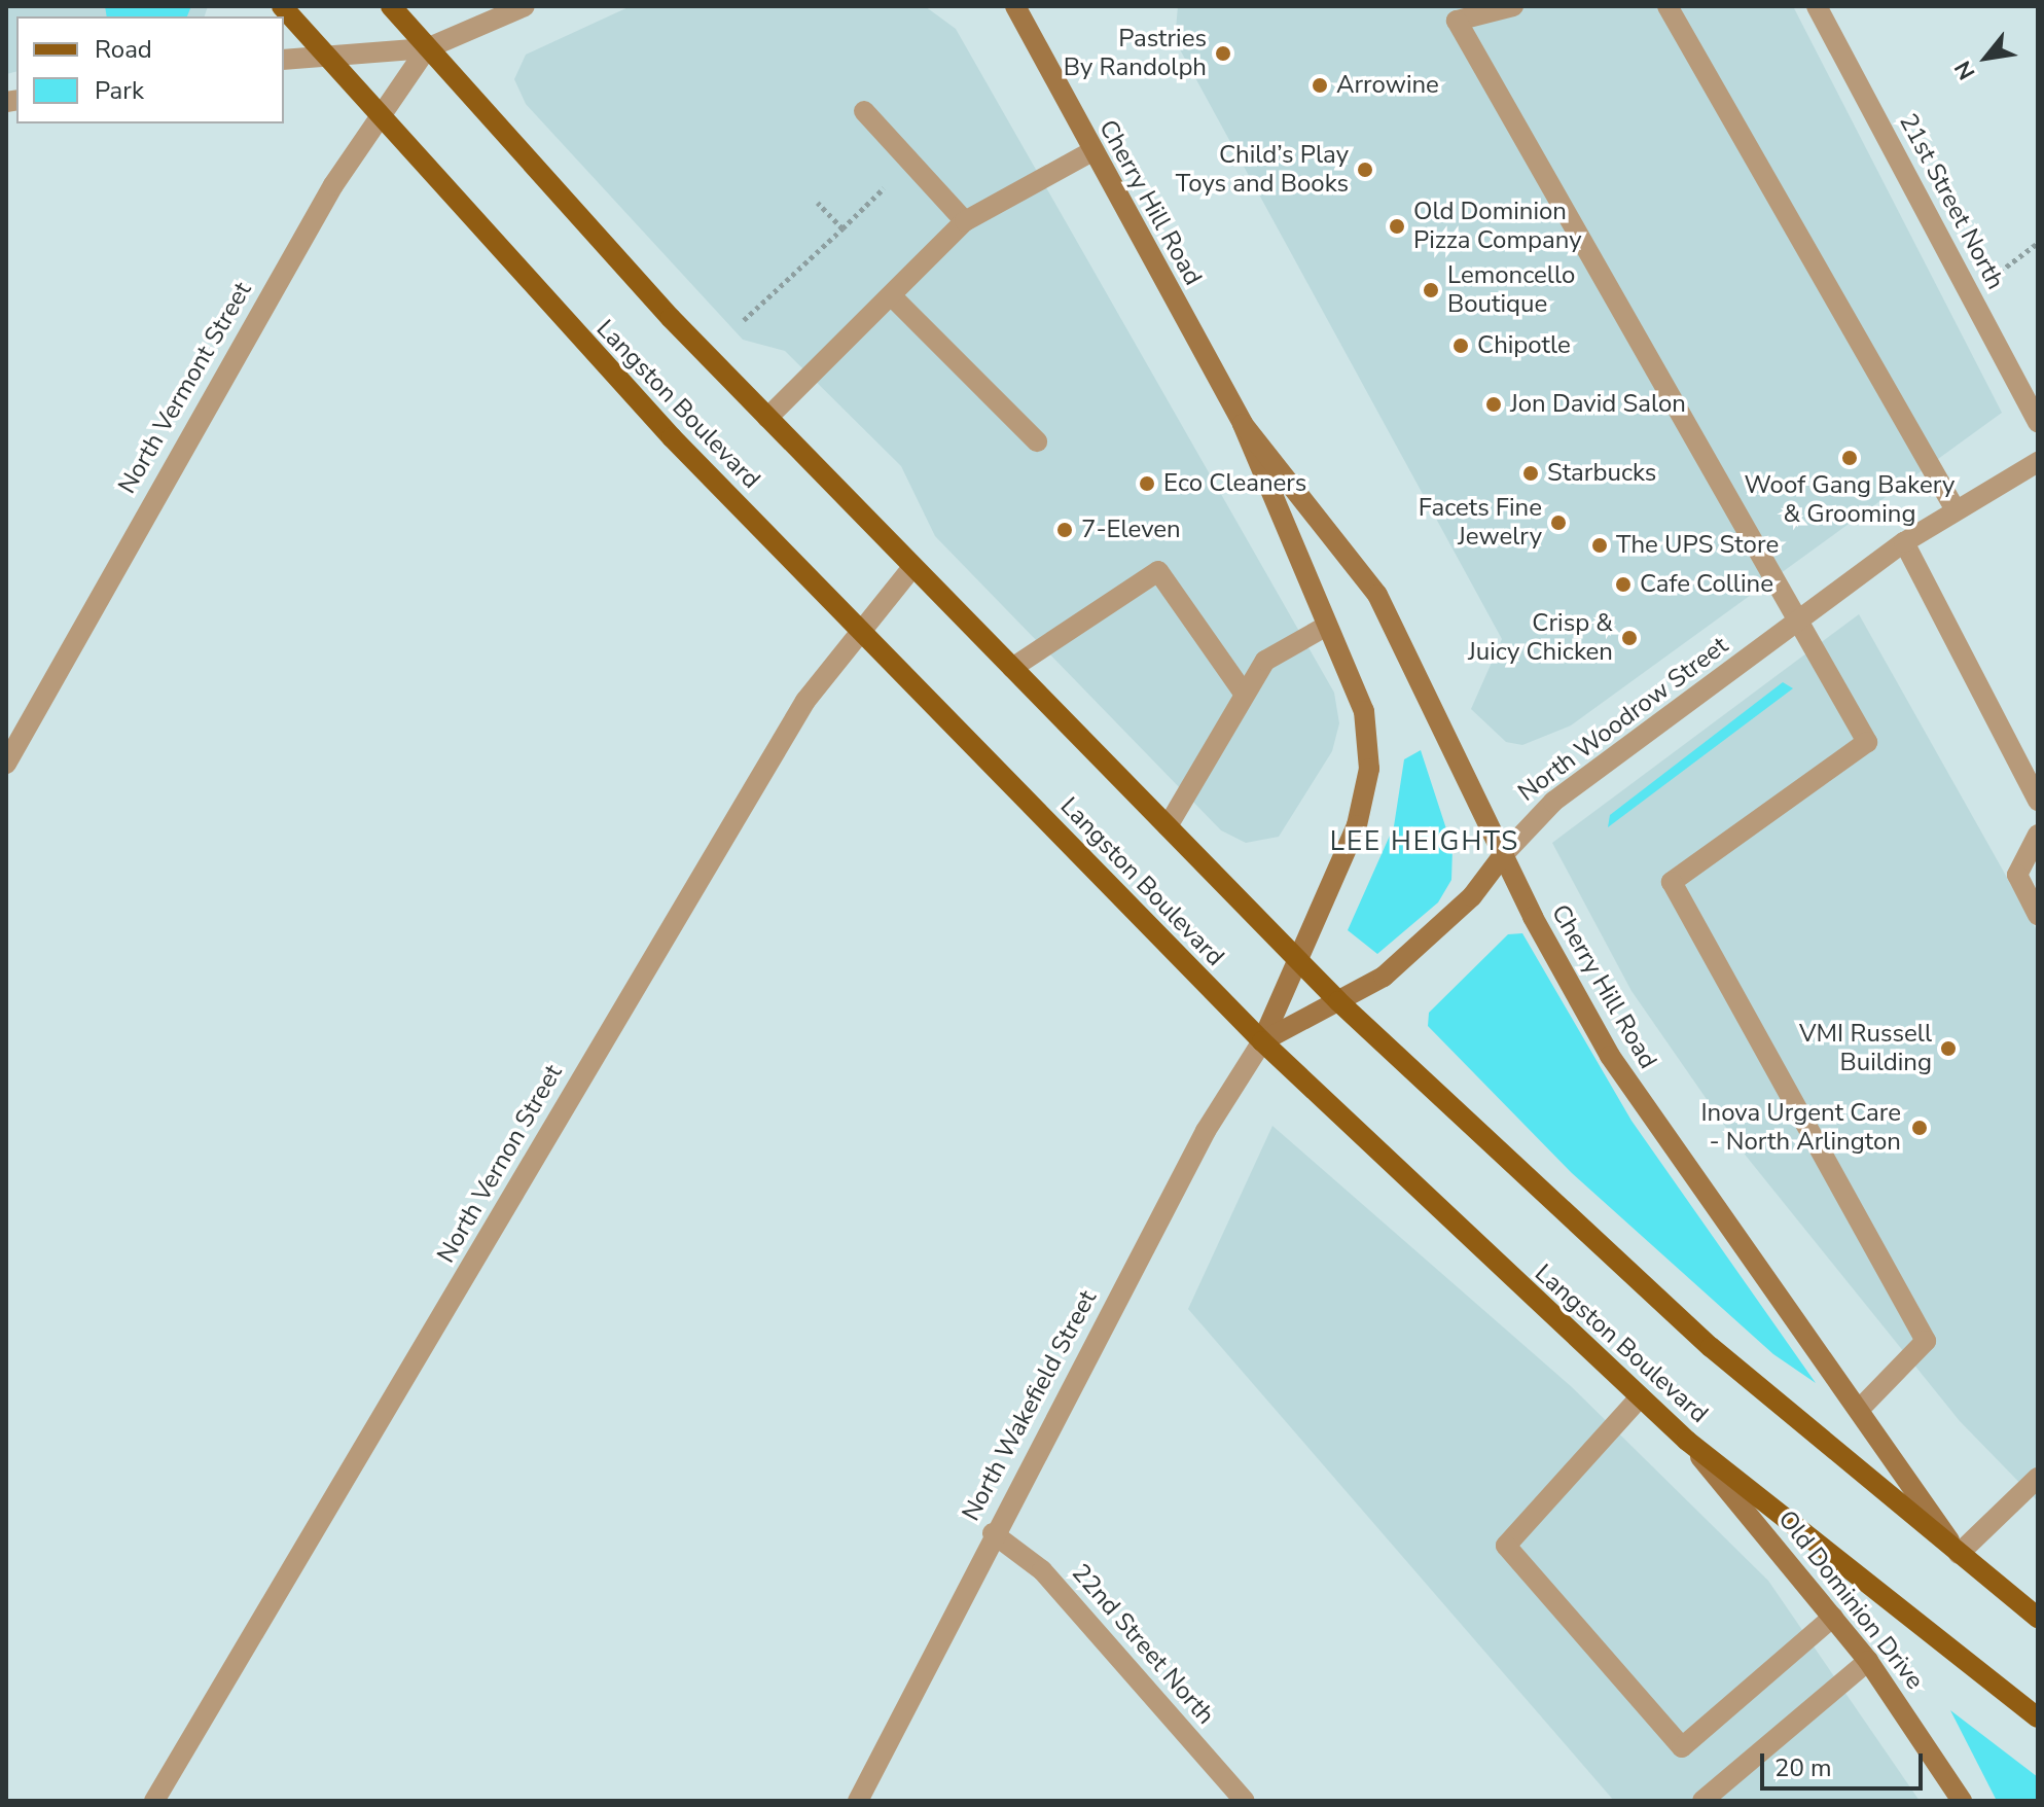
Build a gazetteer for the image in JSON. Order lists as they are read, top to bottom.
{
  "streets": {
    "main road": ["Langston Boulevard"],
    "street": [
      "21st Street North",
      "Cherry Hill Road",
      "North Vermont Street",
      "North Woodrow Street",
      "North Vernon Street",
      "North Wakefield Street",
      "Old Dominion Drive",
      "22nd Street North"
    ]
  },
  "crossings": [
    ["Cherry Hill Road", "Langston Boulevard"],
    ["Cherry Hill Road", "North Woodrow Street"],
    ["Cherry Hill Road", "North Wakefield Street"],
    ["North Vermont Street", "Langston Boulevard"],
    ["Langston Boulevard", "North Woodrow Street"],
    ["Langston Boulevard", "North Vernon Street"],
    ["Langston Boulevard", "North Wakefield Street"],
    ["Langston Boulevard", "Old Dominion Drive"],
    ["North Woodrow Street", "North Wakefield Street"],
    ["North Wakefield Street", "22nd Street North"]
  ],
  "districts": ["LEE HEIGHTS"],
  "places": [
    "Pastries By Randolph",
    "Arrowine",
    "Child’s Play Toys and Books",
    "Old Dominion Pizza Company",
    "Lemoncello Boutique",
    "Chipotle",
    "Jon David Salon",
    "Woof Gang Bakery & Grooming",
    "Starbucks",
    "Eco Cleaners",
    "Facets Fine Jewelry",
    "7-Eleven",
    "The UPS Store",
    "Cafe Colline",
    "Crisp & Juicy Chicken",
    "VMI Russell Building",
    "Inova Urgent Care - North Arlington"
  ],
  "legend": ["Road", "Park"],
  "scale_bar": "20 m",
  "north": "bottom left"
}
